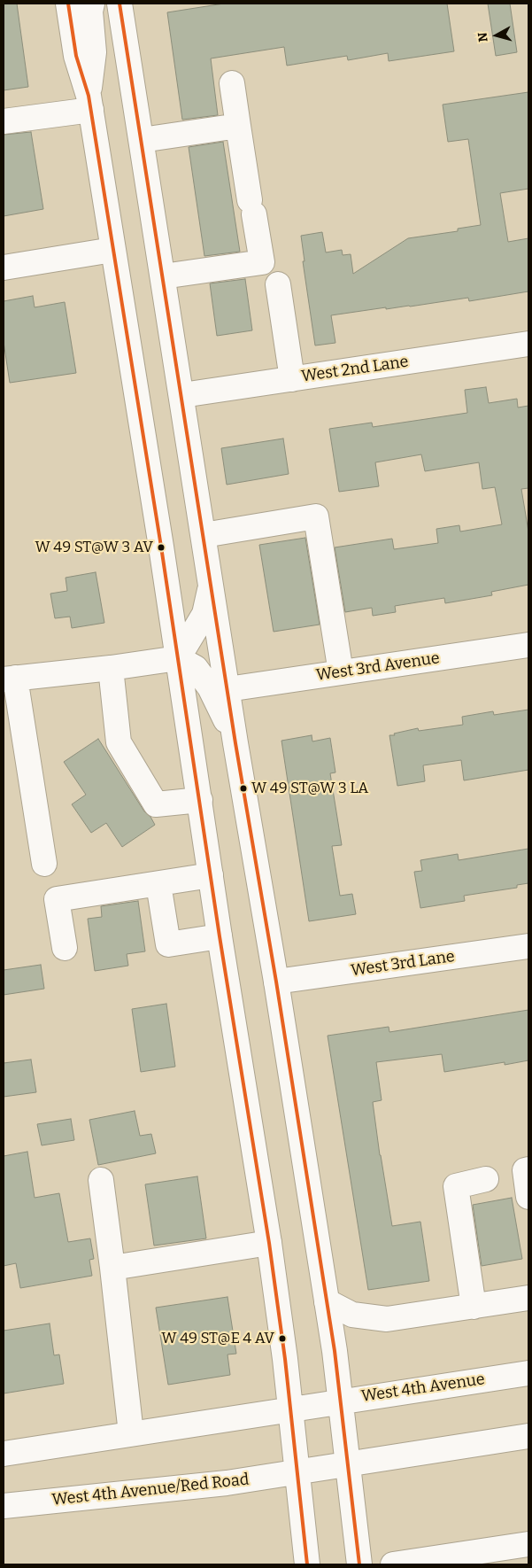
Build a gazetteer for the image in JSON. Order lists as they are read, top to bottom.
{
  "streets": {
    "main road": [
      "West 2nd Lane",
      "West 3rd Avenue",
      "West 3rd Lane",
      "West 4th Avenue",
      "West 4th Avenue/Red Road"
    ]
  },
  "places": ["W 49 ST@W 3 AV", "W 49 ST@W 3 LA", "W 49 ST@E 4 AV"],
  "north": "left"
}
